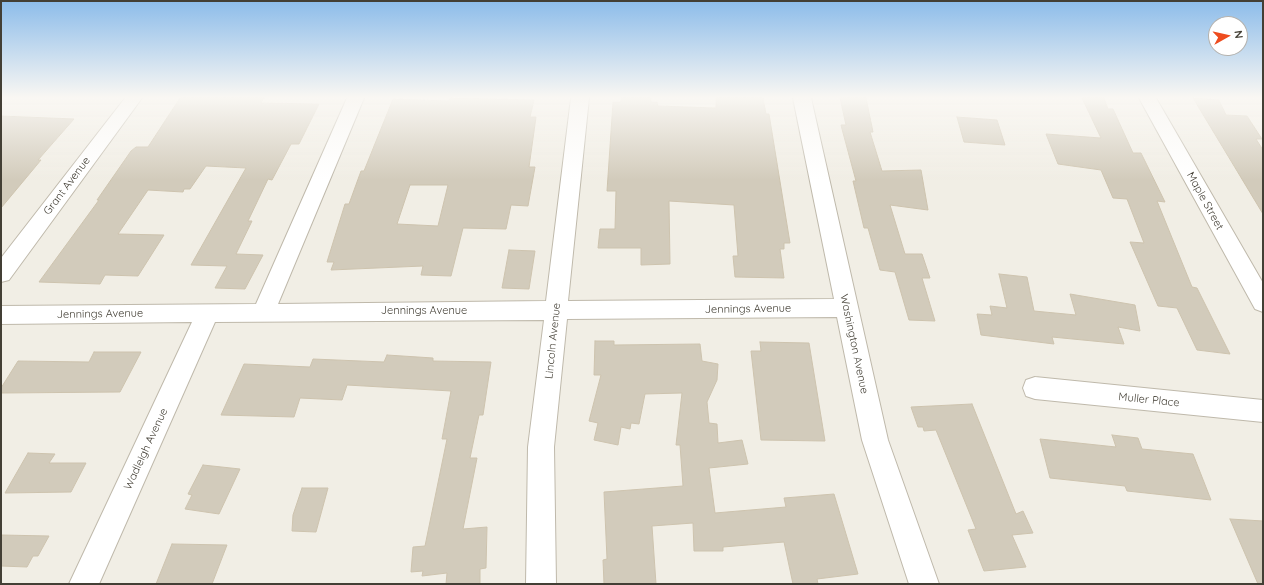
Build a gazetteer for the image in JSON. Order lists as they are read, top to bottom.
{
  "streets": {
    "street": [
      "Grant Avenue",
      "Maple Street",
      "Jennings Avenue",
      "Lincoln Avenue",
      "Washington Avenue",
      "Muller Place",
      "Wadleigh Avenue"
    ]
  },
  "crossings": [
    ["Jennings Avenue", "Lincoln Avenue"],
    ["Jennings Avenue", "Washington Avenue"],
    ["Jennings Avenue", "Wadleigh Avenue"]
  ],
  "north": "right"
}
